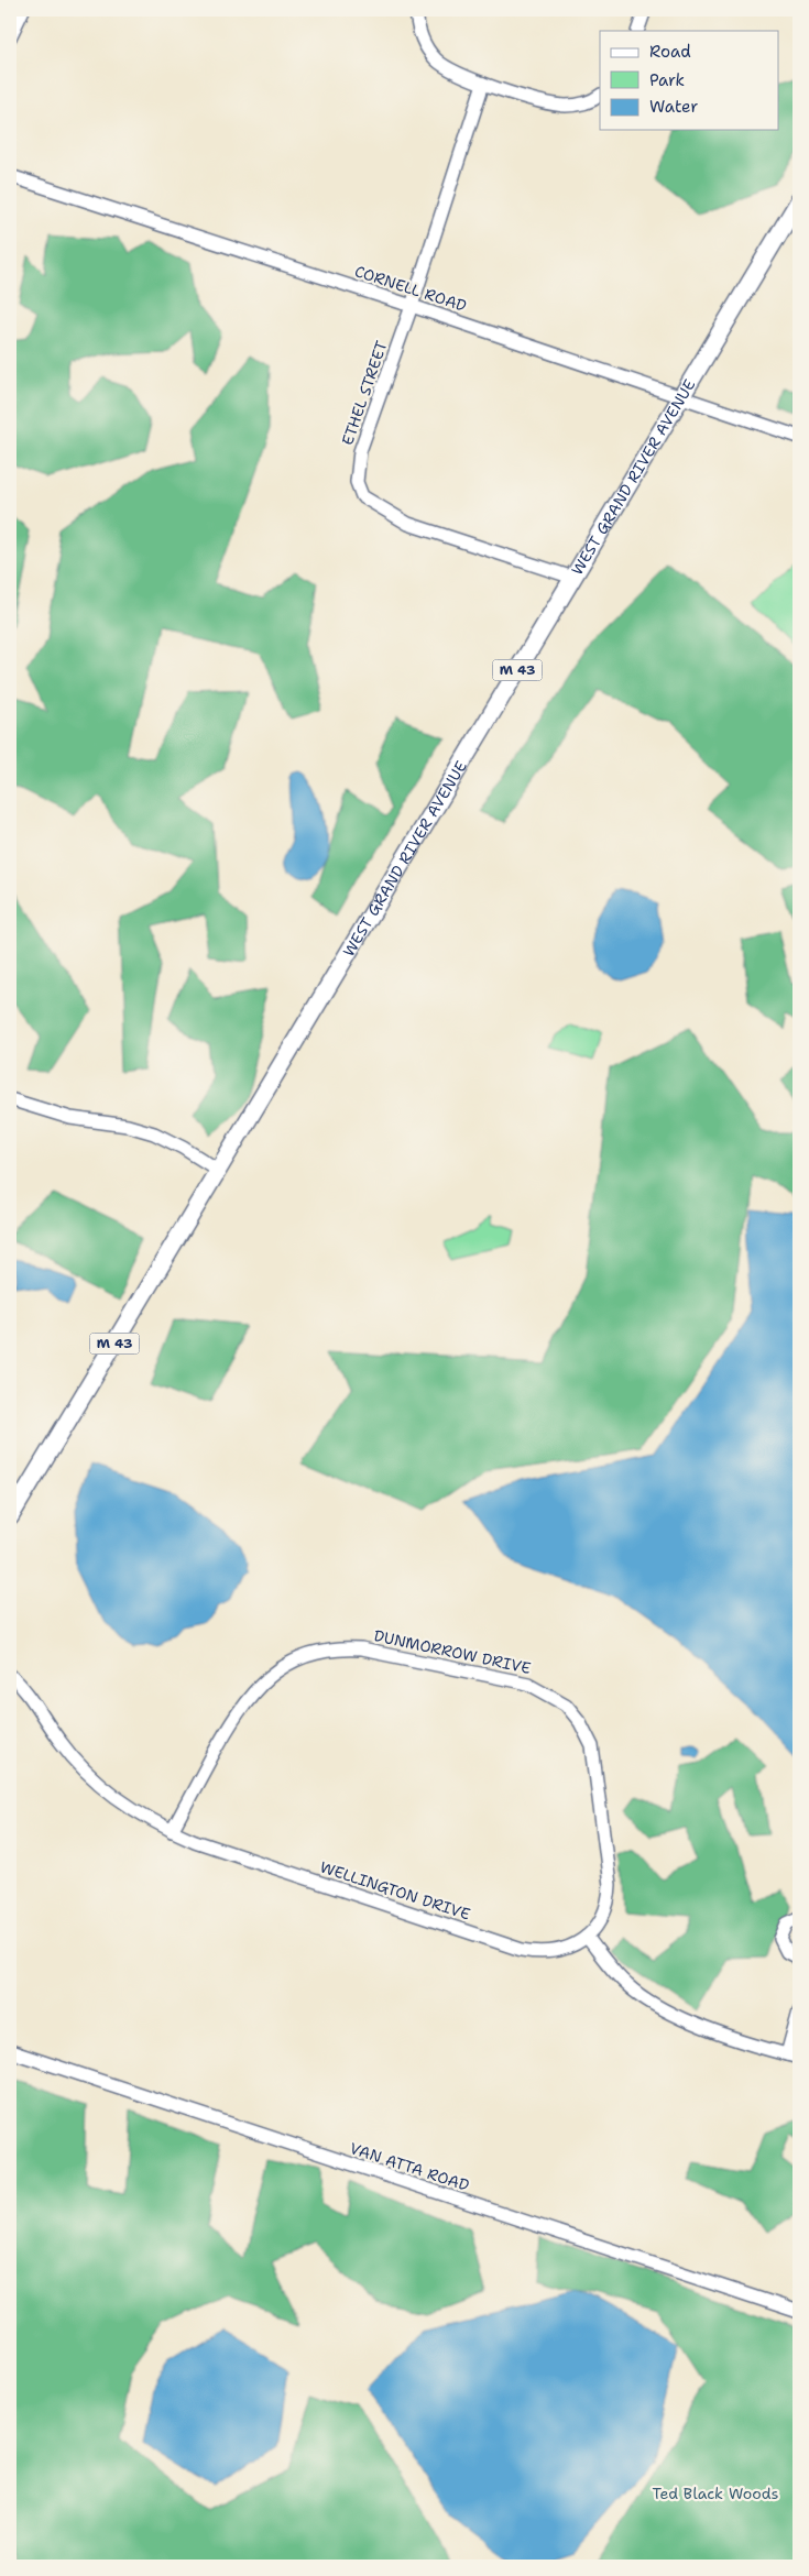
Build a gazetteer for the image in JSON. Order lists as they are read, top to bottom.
{
  "streets": {
    "main road": ["WEST GRAND RIVER AVENUE", "M 43"],
    "street": [
      "CORNELL ROAD",
      "ETHEL STREET",
      "DUNMORROW DRIVE",
      "WELLINGTON DRIVE",
      "VAN ATTA ROAD"
    ]
  },
  "crossings": [
    ["CORNELL ROAD", "ETHEL STREET"],
    ["CORNELL ROAD", "WEST GRAND RIVER AVENUE"],
    ["ETHEL STREET", "WEST GRAND RIVER AVENUE"],
    ["DUNMORROW DRIVE", "WELLINGTON DRIVE"]
  ],
  "parks": ["Ted Black Woods"],
  "legend": ["Road", "Park", "Water"]
}
